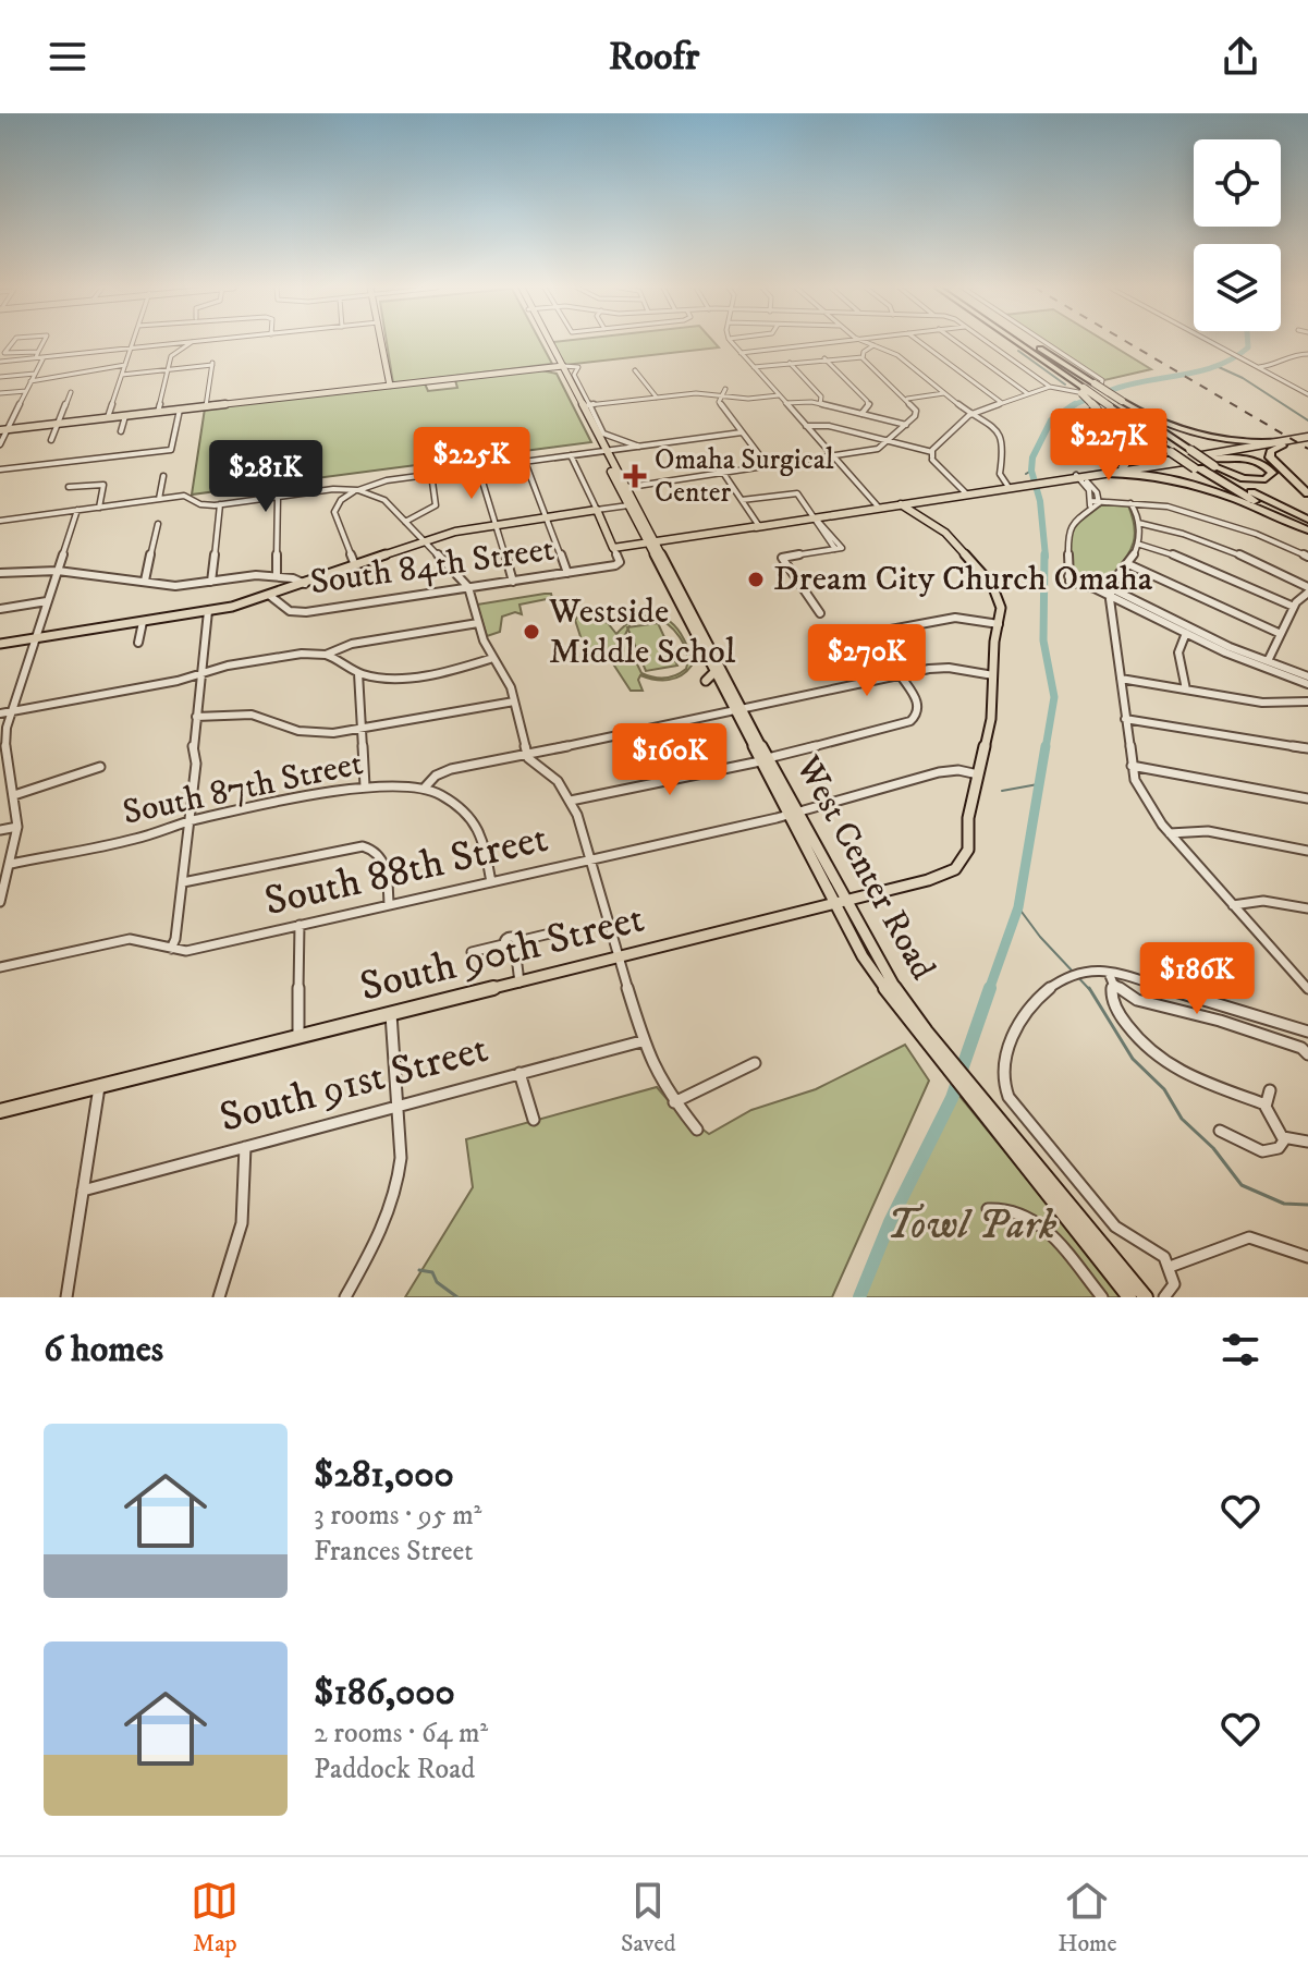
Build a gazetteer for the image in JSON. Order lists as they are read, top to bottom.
{
  "streets": {
    "main road": ["South 84th Street", "West Center Road", "South 90th Street"],
    "street": ["South 87th Street", "South 88th Street", "South 91st Street"]
  },
  "crossings": [
    ["West Center Road", "South 88th Street"],
    ["West Center Road", "South 90th Street"],
    ["South 88th Street", "South 90th Street"]
  ],
  "parks": ["Towl Park"],
  "places": {
    "health": ["Omaha Surgical Center"],
    "other": ["Dream City Church Omaha", "Westside Middle Schol"]
  },
  "page": {
    "header": "Roofr",
    "price": [
      "$227K",
      "$225K",
      "$281K",
      "$270K",
      "$160K",
      "$186K"
    ],
    "heading": "6 homes",
    "list": [
      {
        "name": "$281,000",
        "note": "3 rooms · 95 m² · Frances Street"
      },
      {
        "name": "$186,000",
        "note": "2 rooms · 64 m² · Paddock Road"
      }
    ],
    "tabs": ["Map", "Saved", "Home"]
  }
}
